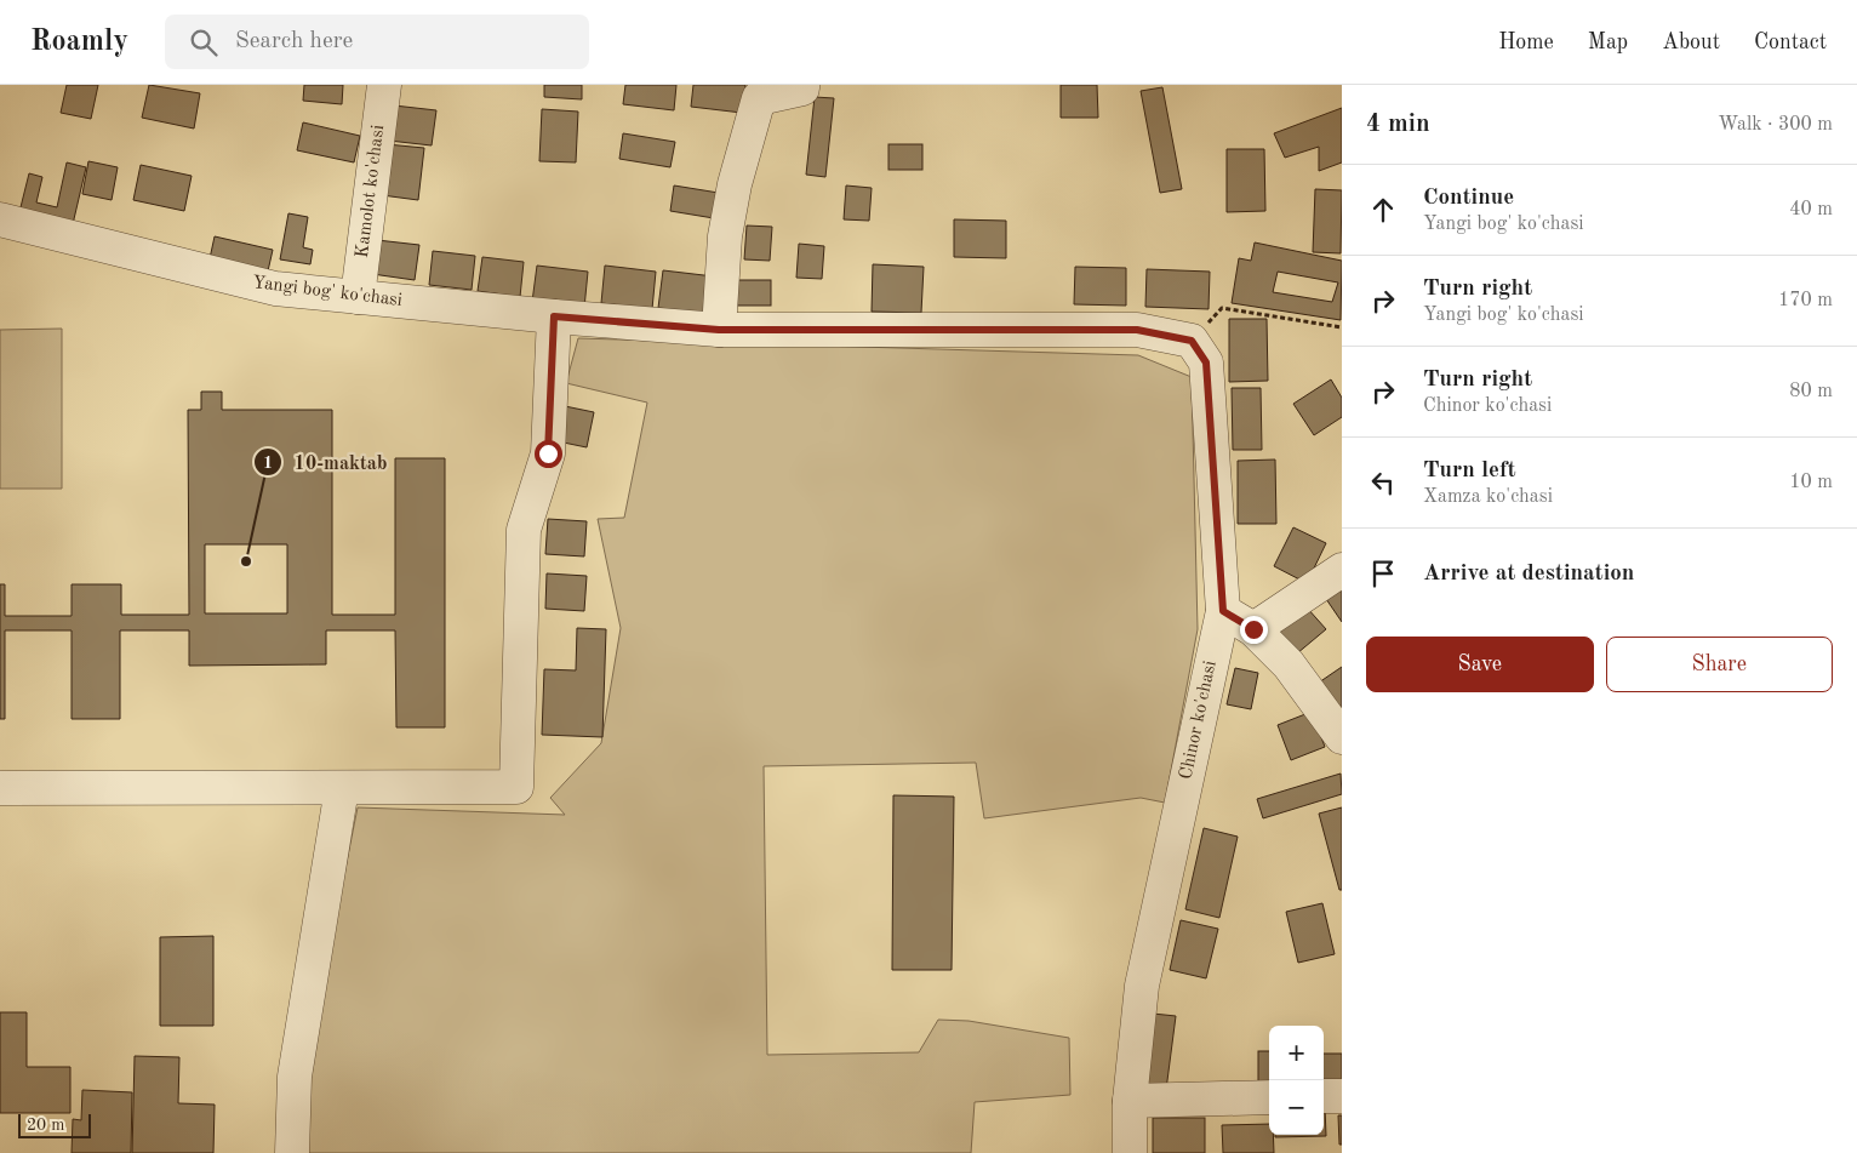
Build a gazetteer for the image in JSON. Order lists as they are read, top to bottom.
{
  "streets": {
    "street": ["Kamolot ko'chasi", "Yangi bog' ko'chasi", "Chinor ko'chasi"]
  },
  "crossings": [
    ["Kamolot ko'chasi", "Yangi bog' ko'chasi"],
    ["Yangi bog' ko'chasi", "Chinor ko'chasi"]
  ],
  "places": ["10-maktab"],
  "scale_bar": "20 m",
  "page": {
    "header": "Roamly",
    "search": "Search here",
    "nav": [
      "Home",
      "Map",
      "About",
      "Contact"
    ],
    "heading": ["4 min", "Walk · 300 m"],
    "list": [
      ["Continue", "Yangi bog' ko'chasi", "40 m"],
      ["Turn right", "Yangi bog' ko'chasi", "170 m"],
      ["Turn right", "Chinor ko'chasi", "80 m"],
      ["Turn left", "Xamza ko'chasi", "10 m"],
      "Arrive at destination"
    ],
    "buttons": ["Save", "Share"],
    "map_buttons": ["+", "−"],
    "scale": "20 m"
  }
}
